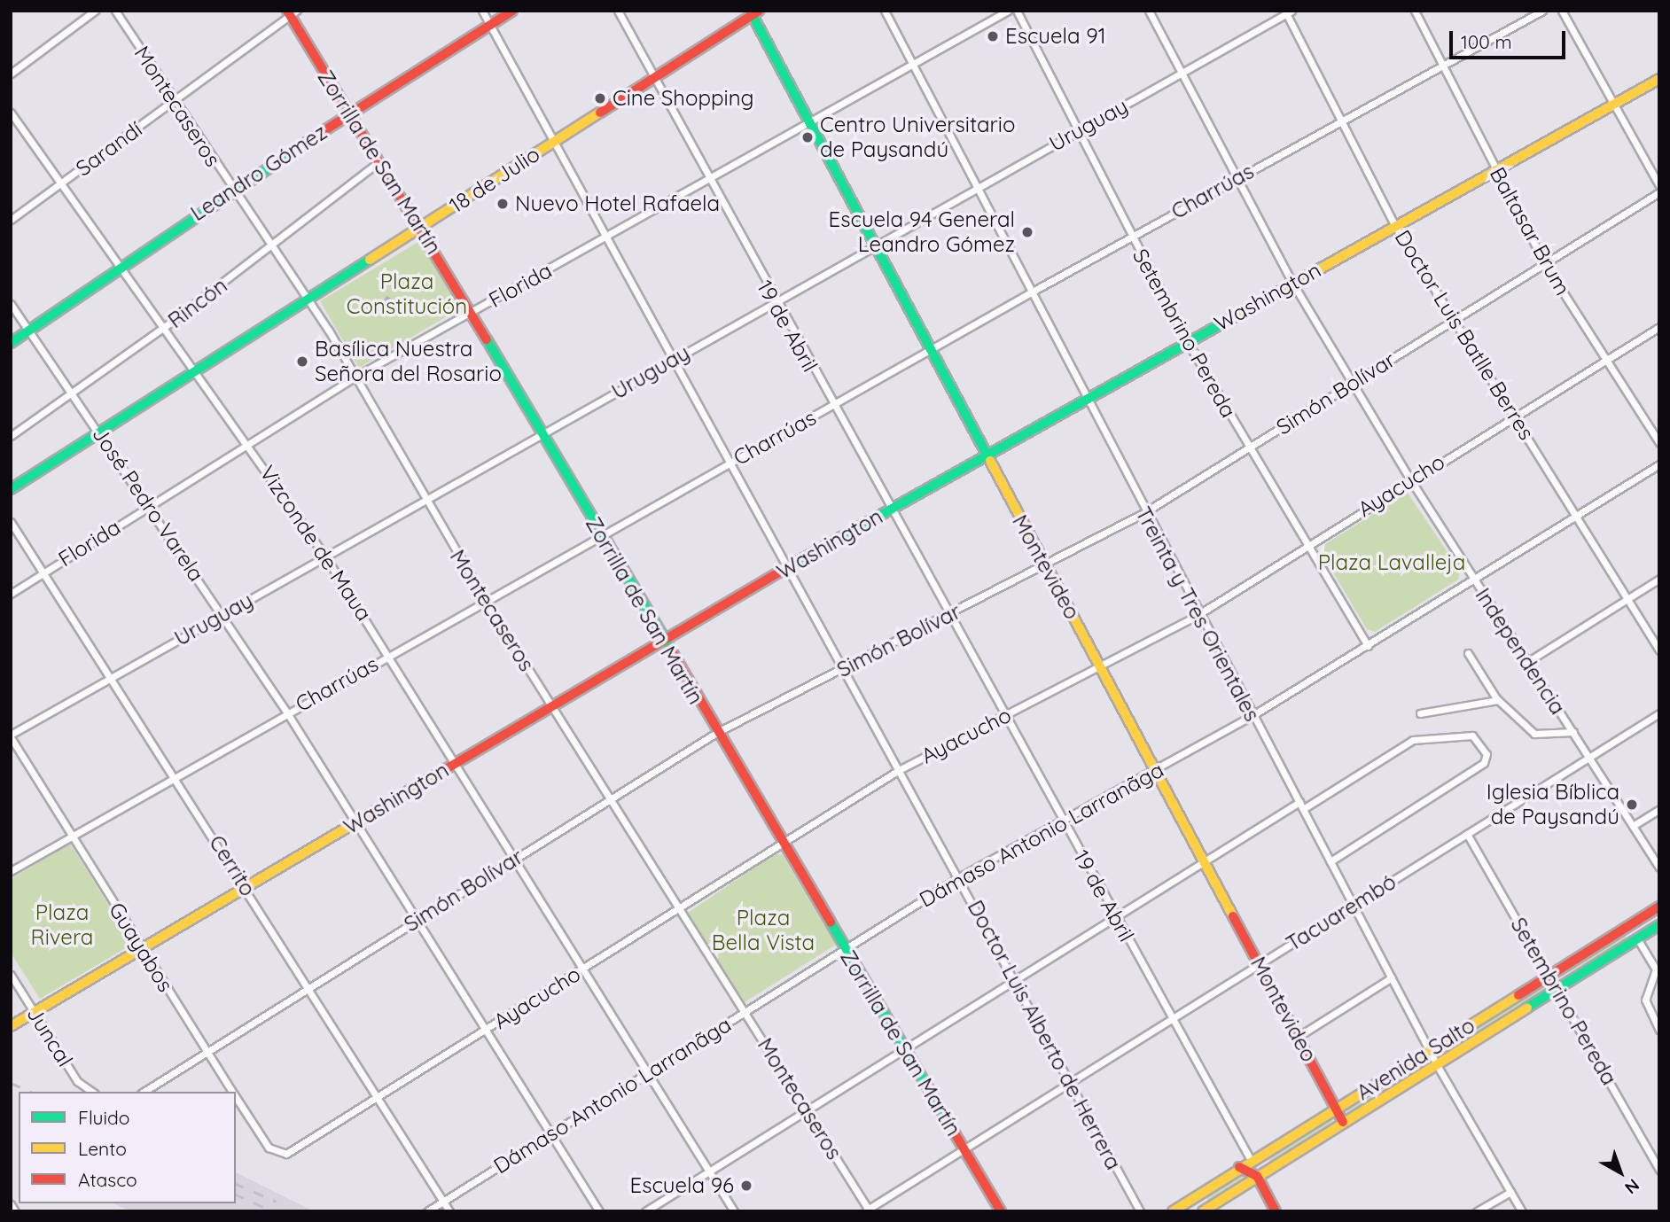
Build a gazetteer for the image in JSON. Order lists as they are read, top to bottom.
{
  "streets": {
    "street": [
      "Montecaseros",
      "Uruguay",
      "Sarandí",
      "Zorrilla de San Martín",
      "Leandro Gómez",
      "18 de Julio",
      "Charrúas",
      "Baltasar Brum",
      "Florida",
      "Washington",
      "Rincón",
      "19 de Abril",
      "Setembrino Pereda",
      "Doctor Luis Batlle Berres",
      "Simón Bolívar",
      "Ayacucho",
      "José Pedro Varela",
      "Vizconde de Maua",
      "Montevideo",
      "Treinta y Tres Orientales",
      "Independencia",
      "Dámaso Antonio Larranãga",
      "Cerrito",
      "Tacuarembó",
      "Guayabos",
      "Doctor Luis Alberto de Herrera",
      "Juncal",
      "Avenida Salto"
    ]
  },
  "crossings": [
    ["Montecaseros", "Uruguay"],
    ["Montecaseros", "Sarandí"],
    ["Montecaseros", "Leandro Gómez"],
    ["Montecaseros", "18 de Julio"],
    ["Montecaseros", "Charrúas"],
    ["Montecaseros", "Florida"],
    ["Montecaseros", "Washington"],
    ["Montecaseros", "Rincón"],
    ["Montecaseros", "Simón Bolívar"],
    ["Montecaseros", "Ayacucho"],
    ["Montecaseros", "Dámaso Antonio Larranãga"],
    ["Montecaseros", "Tacuarembó"],
    ["Uruguay", "Zorrilla de San Martín"],
    ["Uruguay", "19 de Abril"],
    ["Uruguay", "Setembrino Pereda"],
    ["Uruguay", "Doctor Luis Batlle Berres"],
    ["Uruguay", "José Pedro Varela"],
    ["Uruguay", "Vizconde de Maua"],
    ["Uruguay", "Montevideo"],
    ["Uruguay", "Treinta y Tres Orientales"],
    ["Uruguay", "Independencia"],
    ["Uruguay", "Cerrito"],
    ["Uruguay", "Guayabos"],
    ["Uruguay", "Doctor Luis Alberto de Herrera"],
    ["Sarandí", "Zorrilla de San Martín"],
    ["Sarandí", "Vizconde de Maua"],
    ["Zorrilla de San Martín", "Leandro Gómez"],
    ["Zorrilla de San Martín", "18 de Julio"],
    ["Zorrilla de San Martín", "Charrúas"],
    ["Zorrilla de San Martín", "Florida"],
    ["Zorrilla de San Martín", "Washington"],
    ["Zorrilla de San Martín", "Rincón"],
    ["Zorrilla de San Martín", "Simón Bolívar"],
    ["Zorrilla de San Martín", "Ayacucho"],
    ["Zorrilla de San Martín", "Dámaso Antonio Larranãga"],
    ["Zorrilla de San Martín", "Tacuarembó"],
    ["Leandro Gómez", "José Pedro Varela"],
    ["Leandro Gómez", "Vizconde de Maua"],
    ["Leandro Gómez", "Doctor Luis Alberto de Herrera"],
    ["18 de Julio", "19 de Abril"],
    ["18 de Julio", "José Pedro Varela"],
    ["18 de Julio", "Vizconde de Maua"],
    ["18 de Julio", "Montevideo"],
    ["18 de Julio", "Doctor Luis Alberto de Herrera"],
    ["Charrúas", "Baltasar Brum"],
    ["Charrúas", "19 de Abril"],
    ["Charrúas", "Setembrino Pereda"],
    ["Charrúas", "Doctor Luis Batlle Berres"],
    ["Charrúas", "José Pedro Varela"],
    ["Charrúas", "Vizconde de Maua"],
    ["Charrúas", "Montevideo"],
    ["Charrúas", "Treinta y Tres Orientales"],
    ["Charrúas", "Independencia"],
    ["Charrúas", "Cerrito"],
    ["Charrúas", "Guayabos"],
    ["Charrúas", "Doctor Luis Alberto de Herrera"],
    ["Baltasar Brum", "Washington"],
    ["Baltasar Brum", "Simón Bolívar"],
    ["Baltasar Brum", "Ayacucho"],
    ["Florida", "19 de Abril"],
    ["Florida", "José Pedro Varela"],
    ["Florida", "Vizconde de Maua"],
    ["Florida", "Montevideo"],
    ["Florida", "Treinta y Tres Orientales"],
    ["Florida", "Cerrito"],
    ["Florida", "Doctor Luis Alberto de Herrera"],
    ["Washington", "19 de Abril"],
    ["Washington", "Setembrino Pereda"],
    ["Washington", "Doctor Luis Batlle Berres"],
    ["Washington", "José Pedro Varela"],
    ["Washington", "Vizconde de Maua"],
    ["Washington", "Montevideo"],
    ["Washington", "Treinta y Tres Orientales"],
    ["Washington", "Independencia"],
    ["Washington", "Cerrito"],
    ["Washington", "Guayabos"],
    ["Washington", "Doctor Luis Alberto de Herrera"],
    ["Washington", "Juncal"],
    ["Rincón", "José Pedro Varela"],
    ["Rincón", "Vizconde de Maua"],
    ["19 de Abril", "Simón Bolívar"],
    ["19 de Abril", "Ayacucho"],
    ["19 de Abril", "Dámaso Antonio Larranãga"],
    ["19 de Abril", "Tacuarembó"],
    ["19 de Abril", "Avenida Salto"],
    ["Setembrino Pereda", "Simón Bolívar"],
    ["Setembrino Pereda", "Ayacucho"],
    ["Setembrino Pereda", "Dámaso Antonio Larranãga"],
    ["Setembrino Pereda", "Tacuarembó"],
    ["Setembrino Pereda", "Avenida Salto"],
    ["Doctor Luis Batlle Berres", "Simón Bolívar"],
    ["Doctor Luis Batlle Berres", "Ayacucho"],
    ["Doctor Luis Batlle Berres", "Dámaso Antonio Larranãga"],
    ["Simón Bolívar", "José Pedro Varela"],
    ["Simón Bolívar", "Vizconde de Maua"],
    ["Simón Bolívar", "Montevideo"],
    ["Simón Bolívar", "Treinta y Tres Orientales"],
    ["Simón Bolívar", "Independencia"],
    ["Simón Bolívar", "Cerrito"],
    ["Simón Bolívar", "Guayabos"],
    ["Simón Bolívar", "Doctor Luis Alberto de Herrera"],
    ["Ayacucho", "José Pedro Varela"],
    ["Ayacucho", "Vizconde de Maua"],
    ["Ayacucho", "Montevideo"],
    ["Ayacucho", "Treinta y Tres Orientales"],
    ["Ayacucho", "Independencia"],
    ["Ayacucho", "Cerrito"],
    ["Ayacucho", "Guayabos"],
    ["Ayacucho", "Doctor Luis Alberto de Herrera"],
    ["José Pedro Varela", "Dámaso Antonio Larranãga"],
    ["Vizconde de Maua", "Dámaso Antonio Larranãga"],
    ["Montevideo", "Dámaso Antonio Larranãga"],
    ["Montevideo", "Tacuarembó"],
    ["Montevideo", "Avenida Salto"],
    ["Treinta y Tres Orientales", "Dámaso Antonio Larranãga"],
    ["Treinta y Tres Orientales", "Tacuarembó"],
    ["Treinta y Tres Orientales", "Avenida Salto"],
    ["Independencia", "Dámaso Antonio Larranãga"],
    ["Independencia", "Tacuarembó"],
    ["Dámaso Antonio Larranãga", "Cerrito"],
    ["Dámaso Antonio Larranãga", "Doctor Luis Alberto de Herrera"],
    ["Tacuarembó", "Doctor Luis Alberto de Herrera"]
  ],
  "parks": [
    "Plaza Constitución",
    "Plaza Lavalleja",
    "Plaza Rivera",
    "Plaza Bella Vista"
  ],
  "places": [
    "Escuela 91",
    "Cine Shopping",
    "Centro Universitario de Paysandú",
    "Nuevo Hotel Rafaela",
    "Escuela 94 General Leandro Gómez",
    "Basílica Nuestra Señora del Rosario",
    "Iglesia Bíblica de Paysandú",
    "Escuela 96"
  ],
  "legend": ["Fluido", "Lento", "Atasco"],
  "scale_bar": "100 m",
  "north": "bottom right"
}
